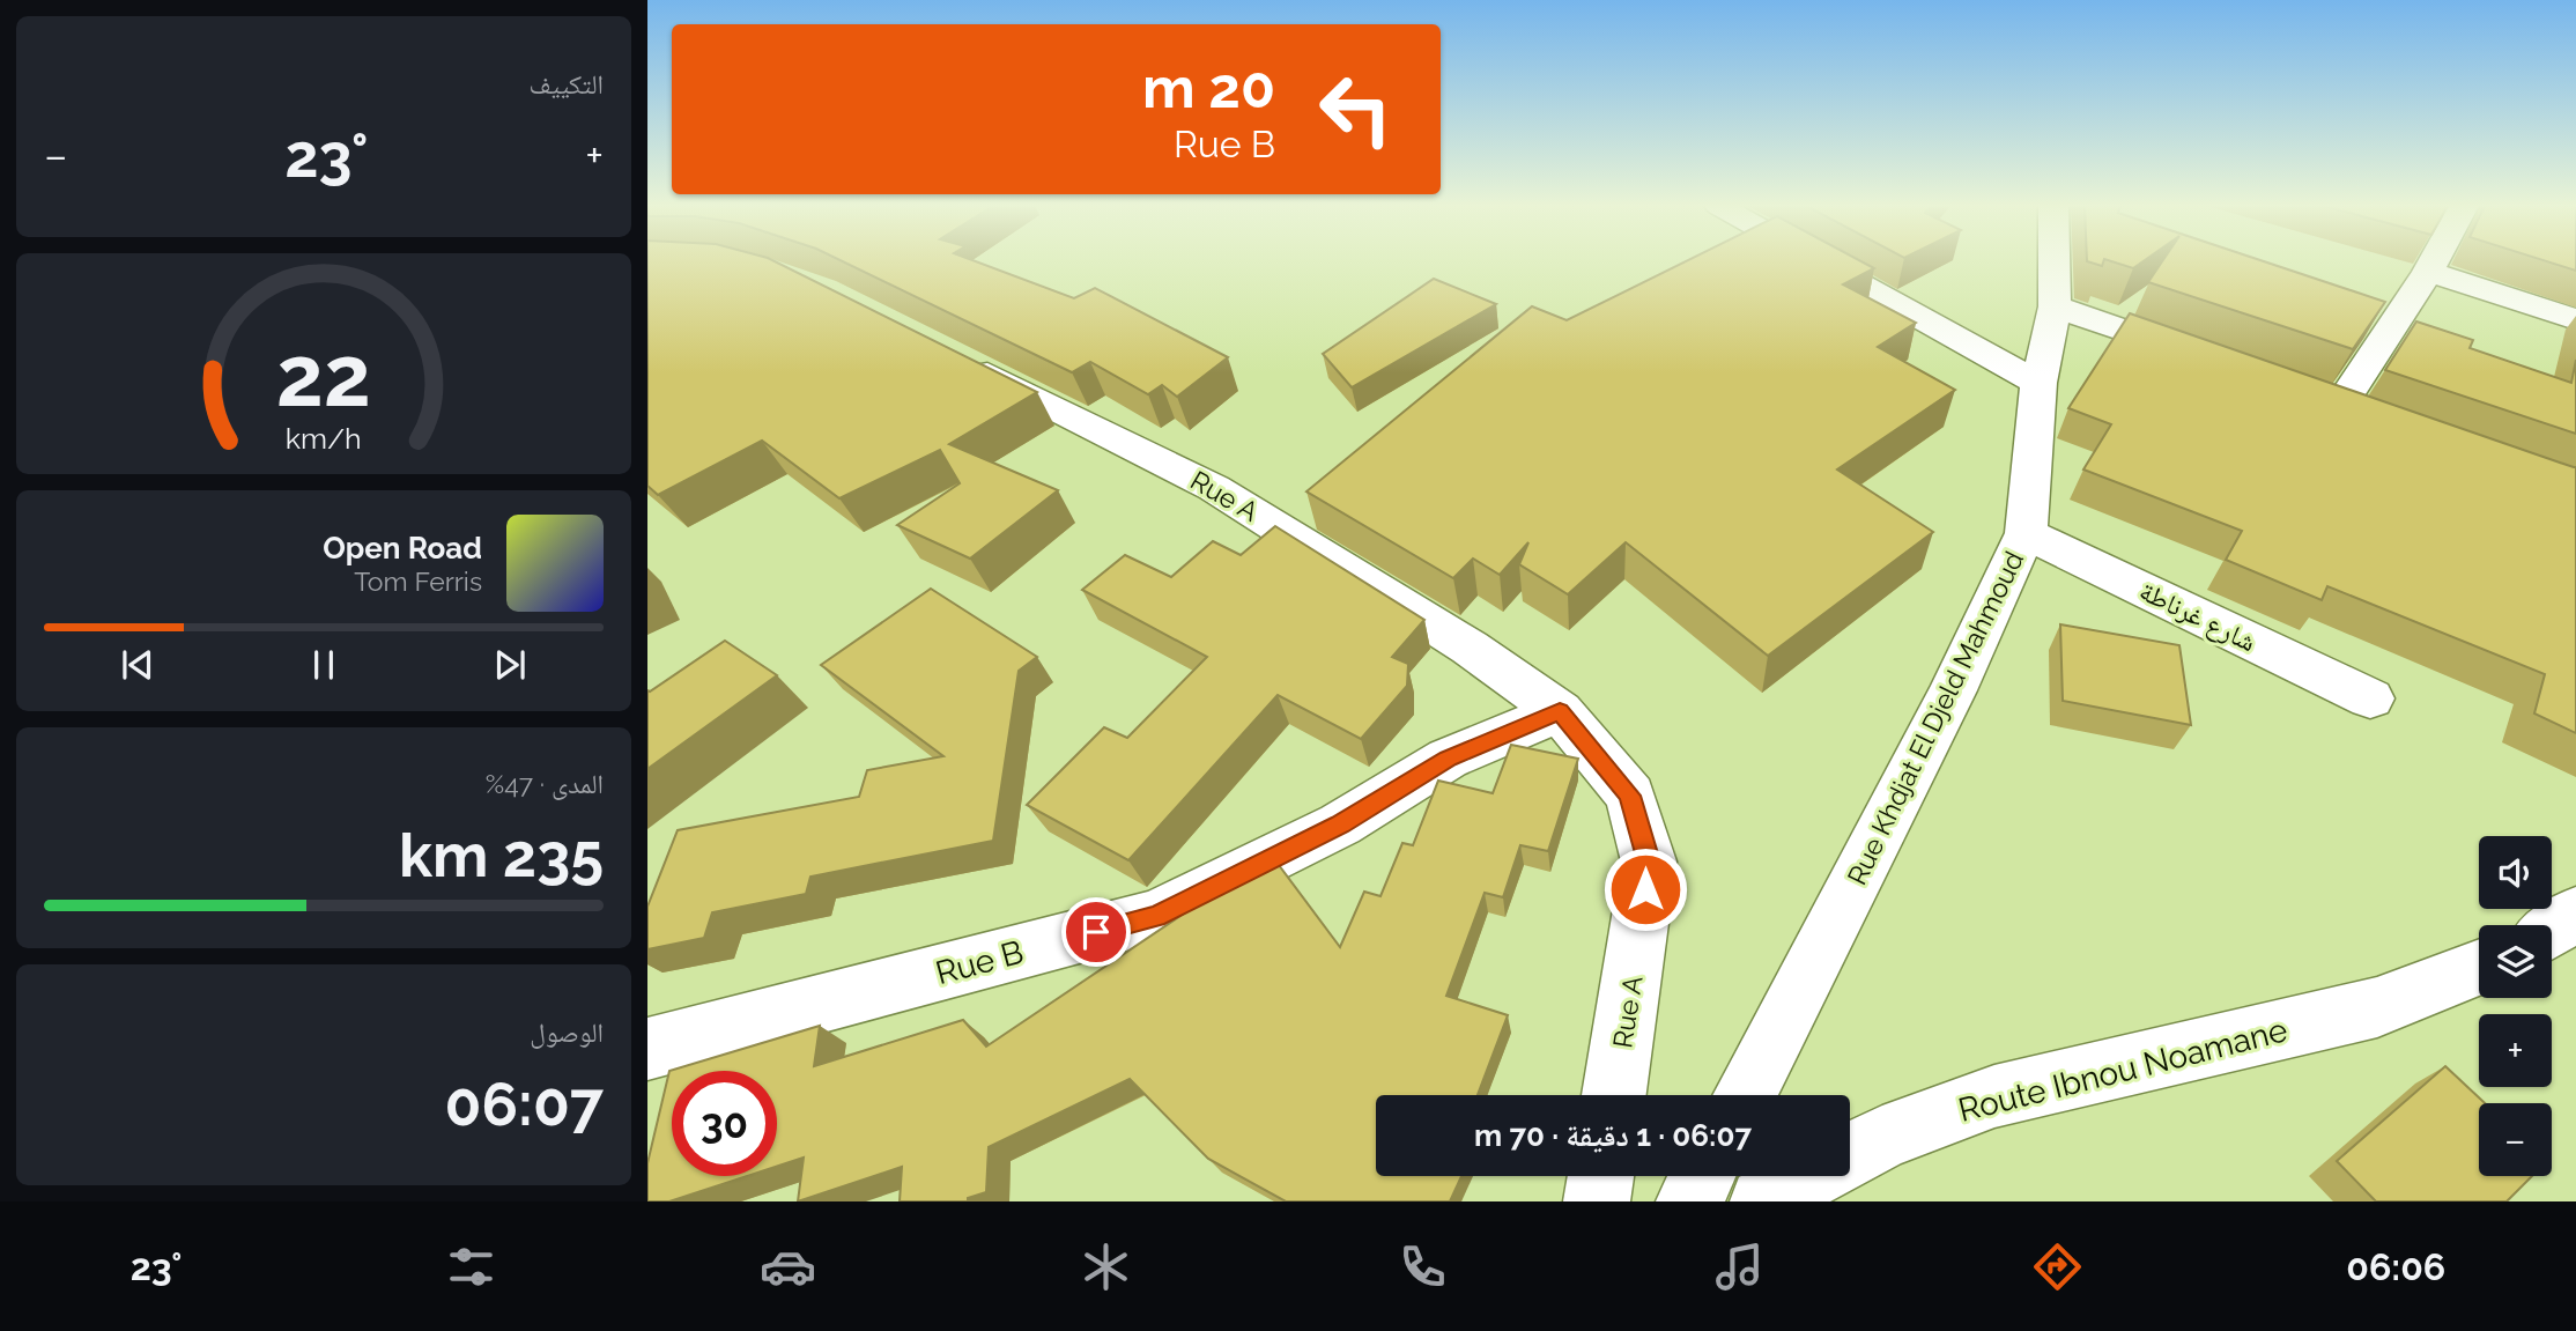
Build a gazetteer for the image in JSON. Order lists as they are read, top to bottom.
{
  "streets": {
    "street": [
      "Rue A",
      "شارع غرناطة",
      "Rue Khdjat El Djeld Mahmoud",
      "Rue B",
      "Route Ibnou Noamane"
    ]
  },
  "crossings": [
    ["Rue A", "Rue B"],
    ["شارع غرناطة", "Rue Khdjat El Djeld Mahmoud"]
  ],
  "page": {
    "tile": [
      "التكييف",
      ["المدى · 47%", "235 km"],
      ["الوصول", "06:07"]
    ],
    "turn": ["20 m", "Rue B"],
    "heat": ["−", "23°", "+"],
    "song": ["Open Road", "Tom Ferris"],
    "map_buttons": ["+", "−"],
    "limit": "30",
    "trip": "06:07 · 1 دقيقة · 70 m",
    "tabs": ["06:06", "23°"],
    "gauge": ["22", "km/h"]
  }
}
